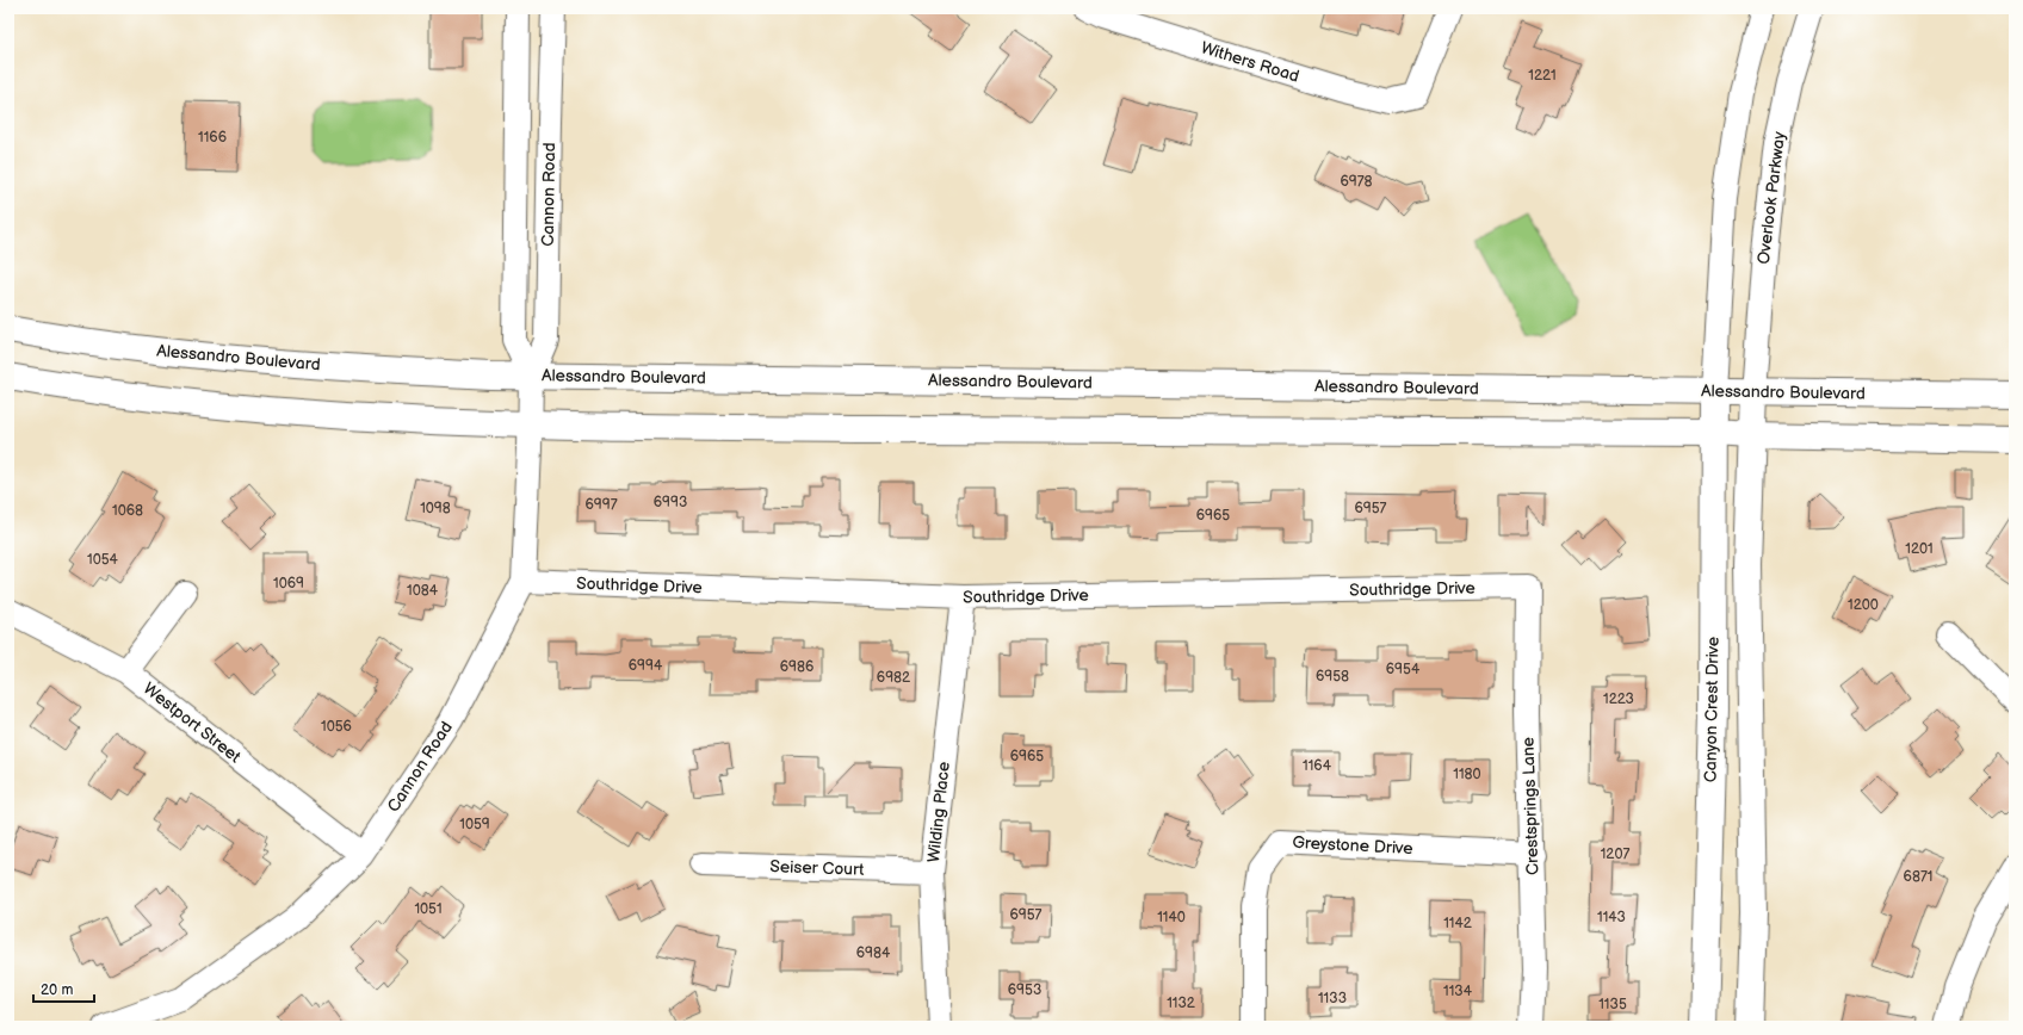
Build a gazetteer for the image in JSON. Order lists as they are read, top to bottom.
{
  "streets": {
    "main road": ["Alessandro Boulevard", "Canyon Crest Drive"],
    "street": [
      "Withers Road",
      "Cannon Road",
      "Overlook Parkway",
      "Southridge Drive",
      "Westport Street",
      "Crestsprings Lane",
      "Wilding Place",
      "Greystone Drive",
      "Seiser Court"
    ]
  },
  "crossings": [
    ["Cannon Road", "Alessandro Boulevard"],
    ["Cannon Road", "Southridge Drive"],
    ["Cannon Road", "Westport Street"],
    ["Overlook Parkway", "Alessandro Boulevard"],
    ["Alessandro Boulevard", "Canyon Crest Drive"],
    ["Southridge Drive", "Crestsprings Lane"],
    ["Southridge Drive", "Wilding Place"],
    ["Crestsprings Lane", "Greystone Drive"],
    ["Wilding Place", "Seiser Court"]
  ],
  "house_numbers": [
    "1221",
    "1166",
    "6978",
    "6993",
    "6997",
    "1098",
    "6957",
    "1068",
    "6965",
    "1201",
    "1054",
    "1069",
    "1084",
    "1200",
    "6994",
    "6986",
    "6954",
    "6958",
    "6982",
    "1223",
    "1056",
    "6965",
    "1164",
    "1180",
    "1059",
    "1207",
    "6871",
    "1051",
    "6957",
    "1140",
    "1143",
    "1142",
    "6984",
    "6953",
    "1134",
    "1133",
    "1132",
    "1135"
  ],
  "scale_bar": "20 m"
}
